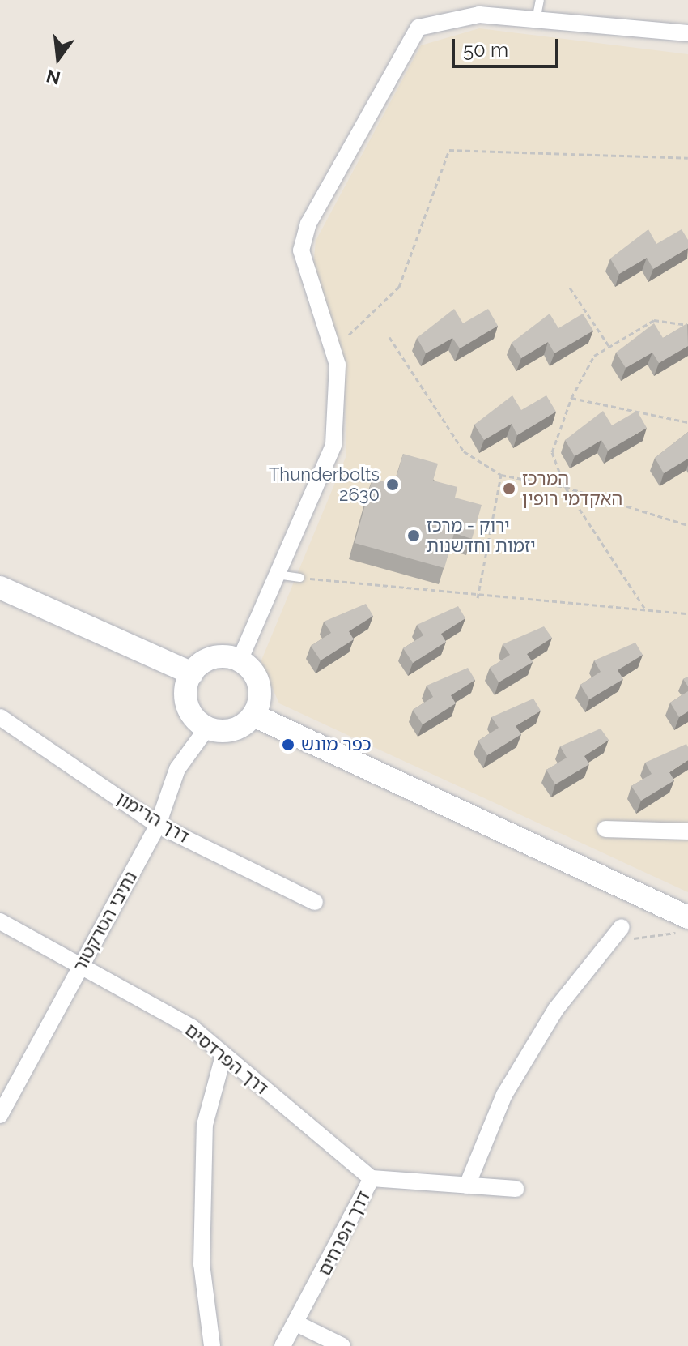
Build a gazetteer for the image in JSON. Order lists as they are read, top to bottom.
{
  "streets": {
    "street": [
      "דרך הרימון",
      "נתיבי הטרקטור",
      "דרך הפרדסים",
      "דרך הפרחים"
    ]
  },
  "crossings": [
    ["דרך הרימון", "נתיבי הטרקטור"],
    ["נתיבי הטרקטור", "דרך הפרדסים"],
    ["דרך הפרדסים", "דרך הפרחים"]
  ],
  "places": [
    "Thunderbolts 2630",
    "המרכז האקדמי רופין",
    "ירוק - מרכז יזמות וחדשנות",
    "כפר מונש"
  ],
  "scale_bar": "50 m",
  "north": "bottom"
}
